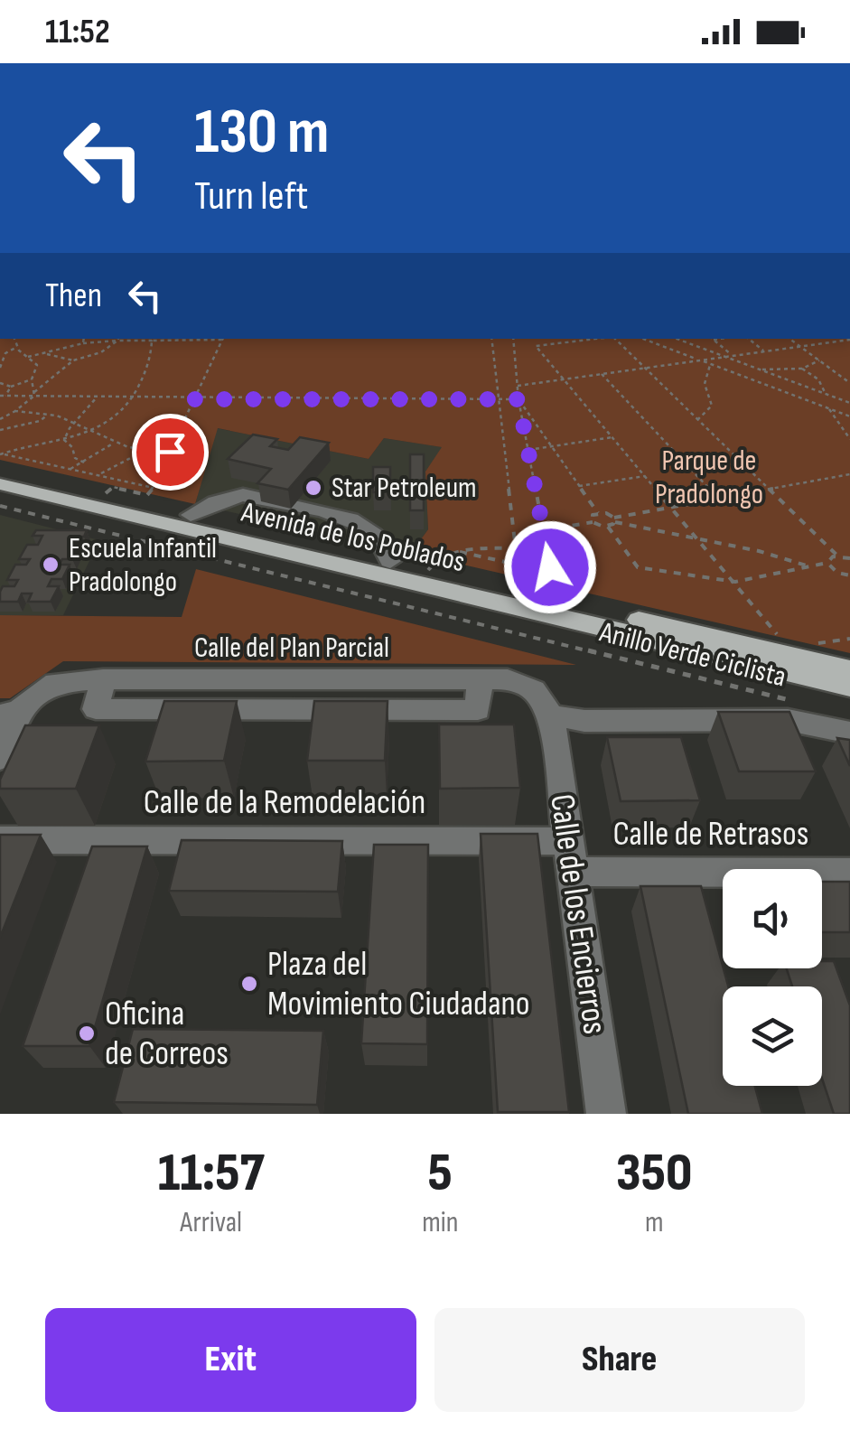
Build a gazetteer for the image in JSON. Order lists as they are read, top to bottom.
{
  "streets": {
    "main road": ["Avenida de los Poblados"],
    "street": ["Calle de la Remodelación", "Calle de Retrasos", "Calle de los Encierros"],
    "path": ["Anillo Verde Ciclista"]
  },
  "crossings": [
    ["Calle de la Remodelación", "Calle de Retrasos"],
    ["Calle de la Remodelación", "Calle de los Encierros"],
    ["Calle de Retrasos", "Calle de los Encierros"]
  ],
  "parks": ["Parque de Pradolongo"],
  "places": [
    "Star Petroleum",
    "Escuela Infantil Pradolongo",
    "Plaza del Movimiento Ciudadano",
    "Oficina de Correos"
  ],
  "page": {
    "status": "11:52",
    "turn": ["130 m", "Turn left"],
    "then": "Then",
    "eta": [
      "11:57",
      "Arrival",
      "5",
      "min",
      "350",
      "m"
    ],
    "buttons": ["Exit", "Share"]
  }
}
